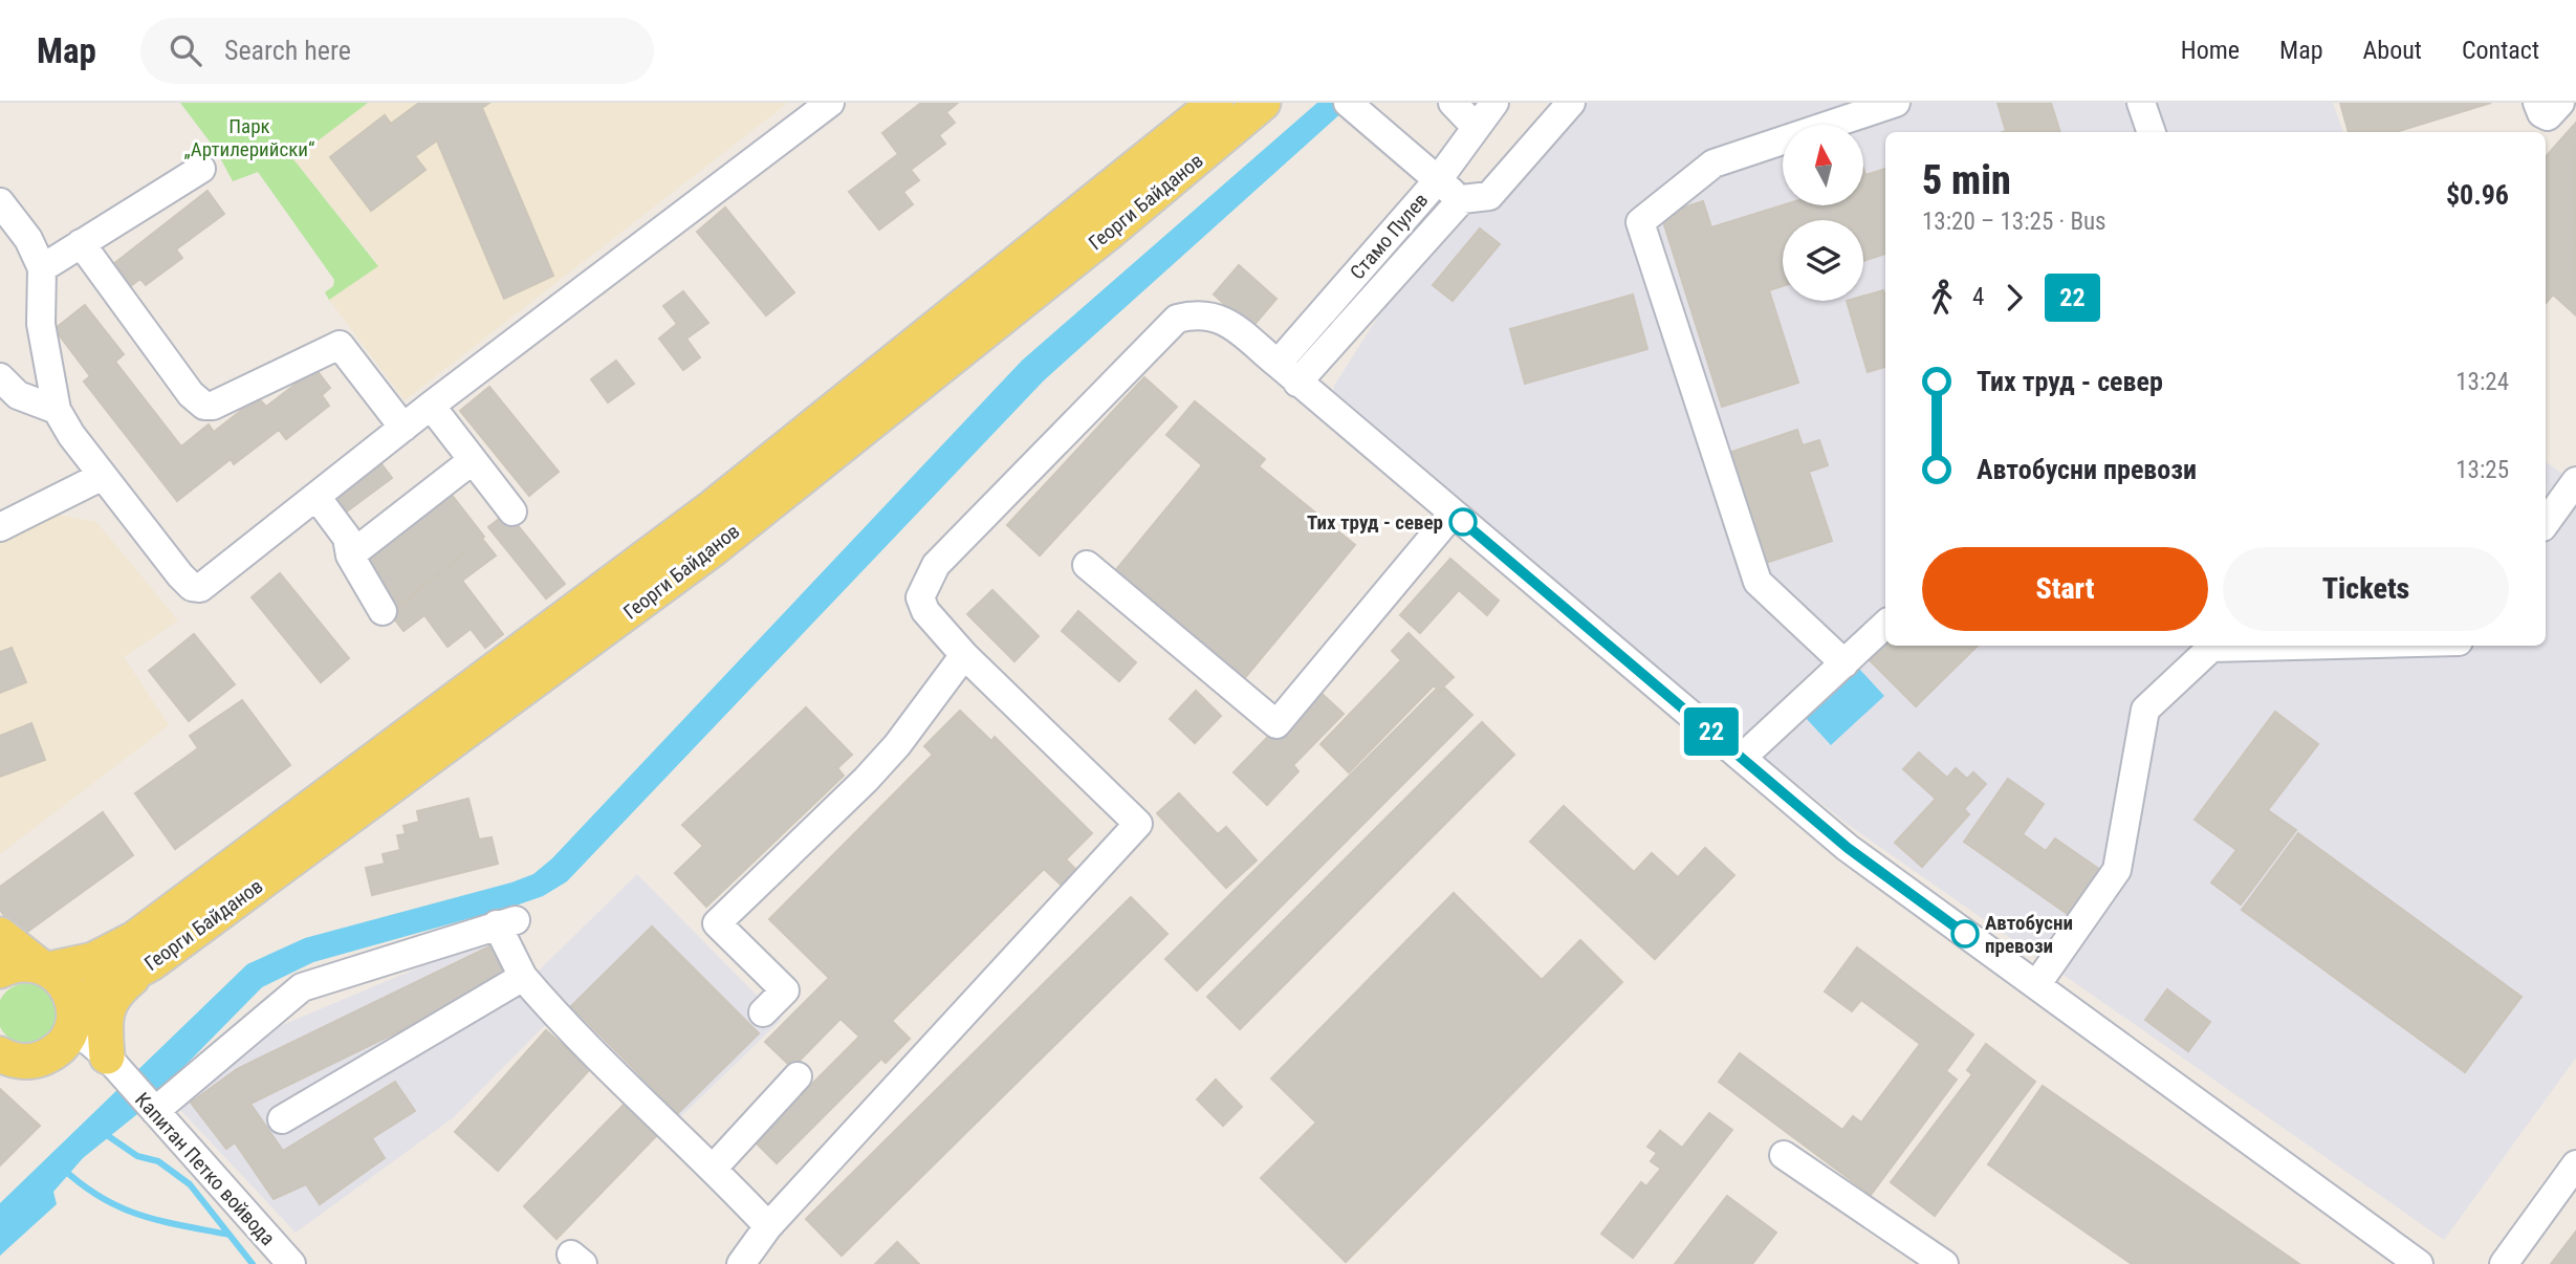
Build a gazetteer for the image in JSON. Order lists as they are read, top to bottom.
{
  "streets": {
    "main road": ["Георги Байданов"],
    "street": ["Стамо Пулев", "Капитан Петко войвода"]
  },
  "crossings": [
    ["Георги Байданов", "Капитан Петко войвода"]
  ],
  "parks": ["Парк „Артилерийски“"],
  "places": ["Тих труд - север", "Автобусни превози"],
  "lines": ["bus line 22"],
  "north": "top",
  "page": {
    "header": "Map",
    "search": "Search here",
    "nav": [
      "Home",
      "Map",
      "About",
      "Contact"
    ],
    "on_map": "22",
    "heading": ["5 min", "13:20 – 13:25 · Bus", "$0.96"],
    "legs": ["4", "22"],
    "list": [
      {
        "name": "Тих труд - север",
        "value": "13:24"
      },
      {
        "name": "Автобусни превози",
        "value": "13:25"
      }
    ],
    "buttons": ["Start", "Tickets"]
  }
}
